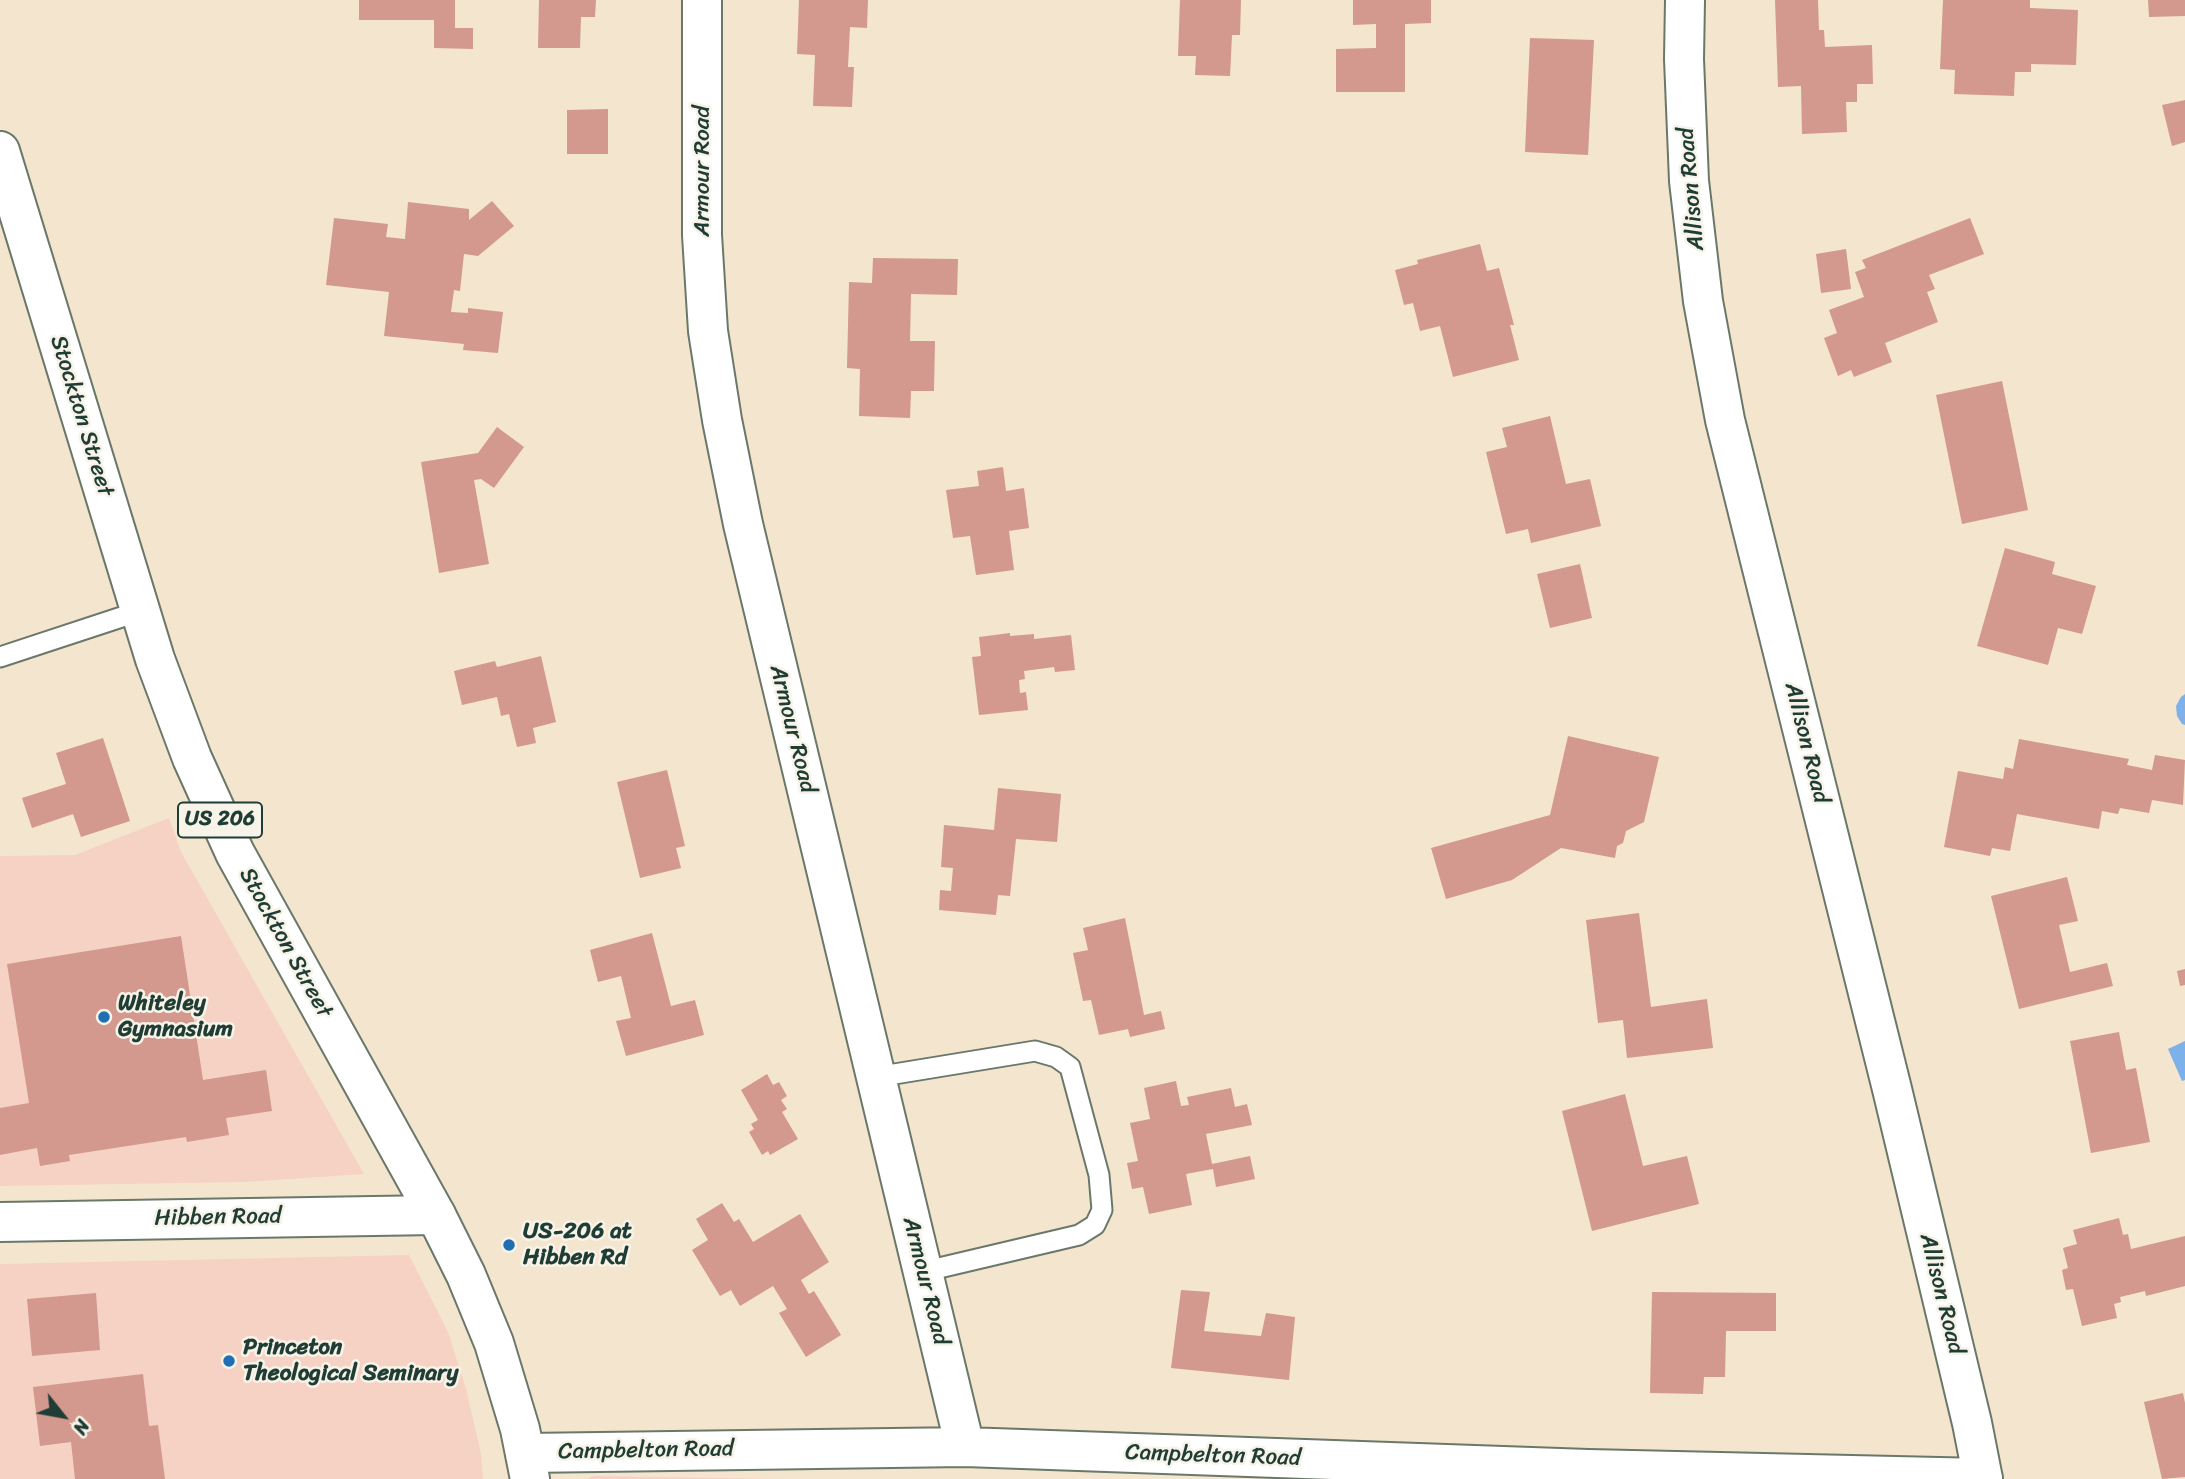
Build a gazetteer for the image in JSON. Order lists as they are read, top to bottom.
{
  "streets": {
    "main road": [
      "Armour Road",
      "Allison Road",
      "Stockton Street",
      "US 206",
      "Hibben Road",
      "Campbelton Road"
    ]
  },
  "crossings": [
    ["Armour Road", "Campbelton Road"],
    ["Allison Road", "Campbelton Road"],
    ["Stockton Street", "Hibben Road"],
    ["Stockton Street", "Campbelton Road"]
  ],
  "places": ["Whiteley Gymnasium", "US-206 at Hibben Rd", "Princeton Theological Seminary"],
  "north": "bottom right"
}
